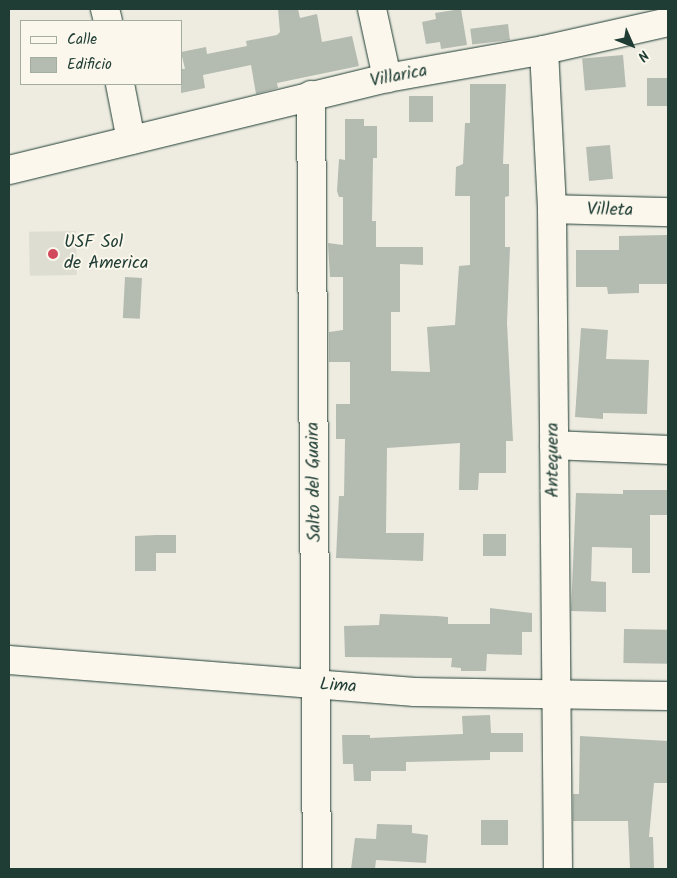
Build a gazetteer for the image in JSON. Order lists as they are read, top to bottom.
{
  "streets": {
    "street": [
      "Villarica",
      "Villeta",
      "Antequera",
      "Salto del Guaira",
      "Lima"
    ]
  },
  "crossings": [
    ["Villarica", "Antequera"],
    ["Villarica", "Salto del Guaira"],
    ["Villeta", "Antequera"],
    ["Antequera", "Lima"],
    ["Salto del Guaira", "Lima"]
  ],
  "places": ["USF Sol de America"],
  "legend": ["Calle", "Edificio"],
  "north": "bottom right"
}
